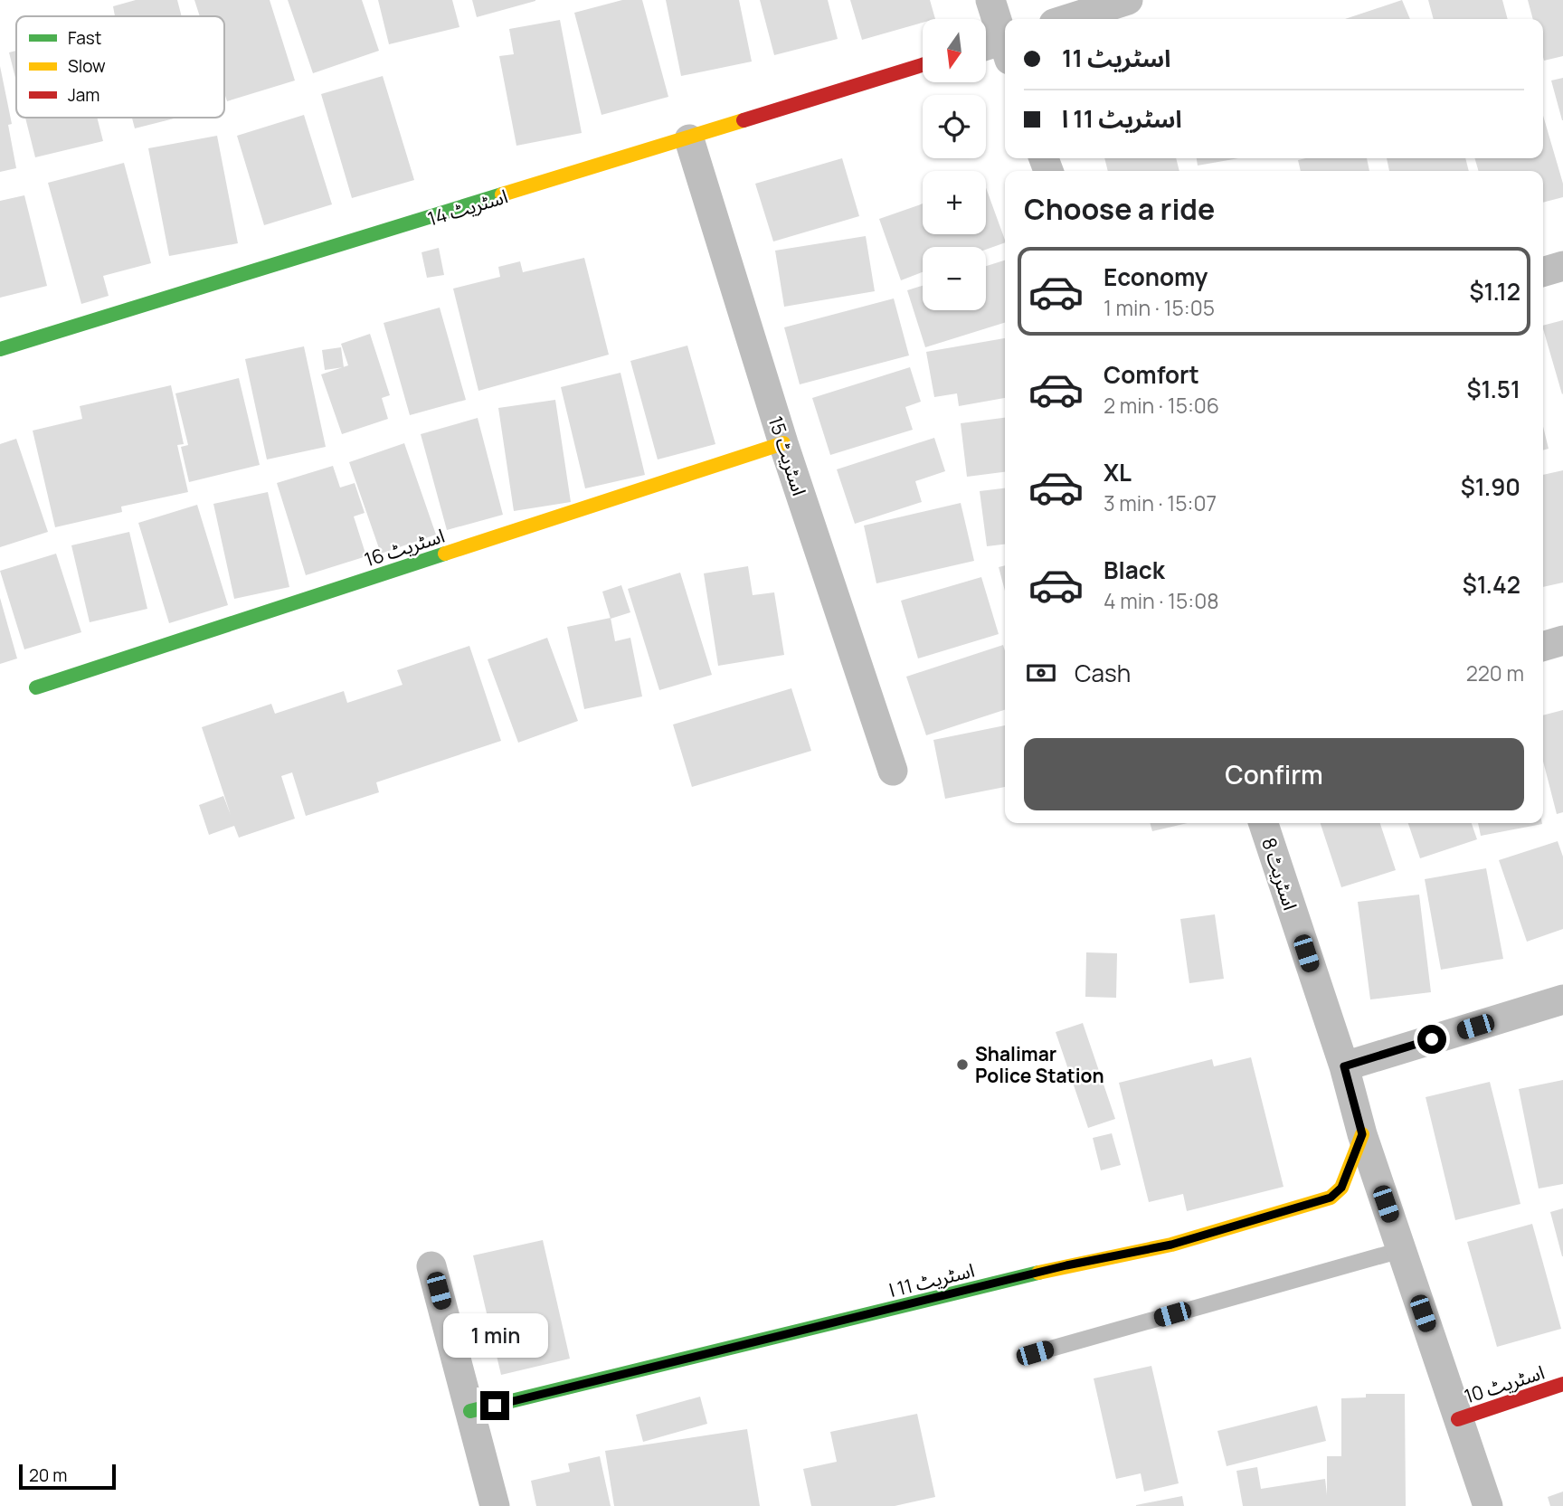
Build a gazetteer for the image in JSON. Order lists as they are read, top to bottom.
{
  "streets": {
    "street": [
      "اسٹریٹ 14",
      "اسٹریٹ 15",
      "اسٹریٹ 16",
      "اسٹریٹ 8",
      "اسٹریٹ 11 ا",
      "اسٹریٹ 10"
    ]
  },
  "crossings": [
    ["اسٹریٹ 14", "اسٹریٹ 15"],
    ["اسٹریٹ 15", "اسٹریٹ 16"],
    ["اسٹریٹ 8", "اسٹریٹ 11 ا"],
    ["اسٹریٹ 8", "اسٹریٹ 10"]
  ],
  "places": ["Shalimar Police Station"],
  "legend": ["Fast", "Slow", "Jam"],
  "scale_bar": "20 m",
  "north": "bottom",
  "page": {
    "map_buttons": ["+", "−"],
    "banner": ["اسٹریٹ 11", "اسٹریٹ 11 ا"],
    "heading": "Choose a ride",
    "list": [
      {
        "name": "Economy",
        "note": "1 min · 15:05",
        "value": "$1.12"
      },
      {
        "name": "Comfort",
        "note": "2 min · 15:06",
        "value": "$1.51"
      },
      {
        "name": "XL",
        "note": "3 min · 15:07",
        "value": "$1.90"
      },
      {
        "name": "Black",
        "note": "4 min · 15:08",
        "value": "$1.42"
      }
    ],
    "pay": ["Cash", "220 m"],
    "buttons": "Confirm",
    "bubble": "1 min",
    "scale": "20 m"
  }
}
